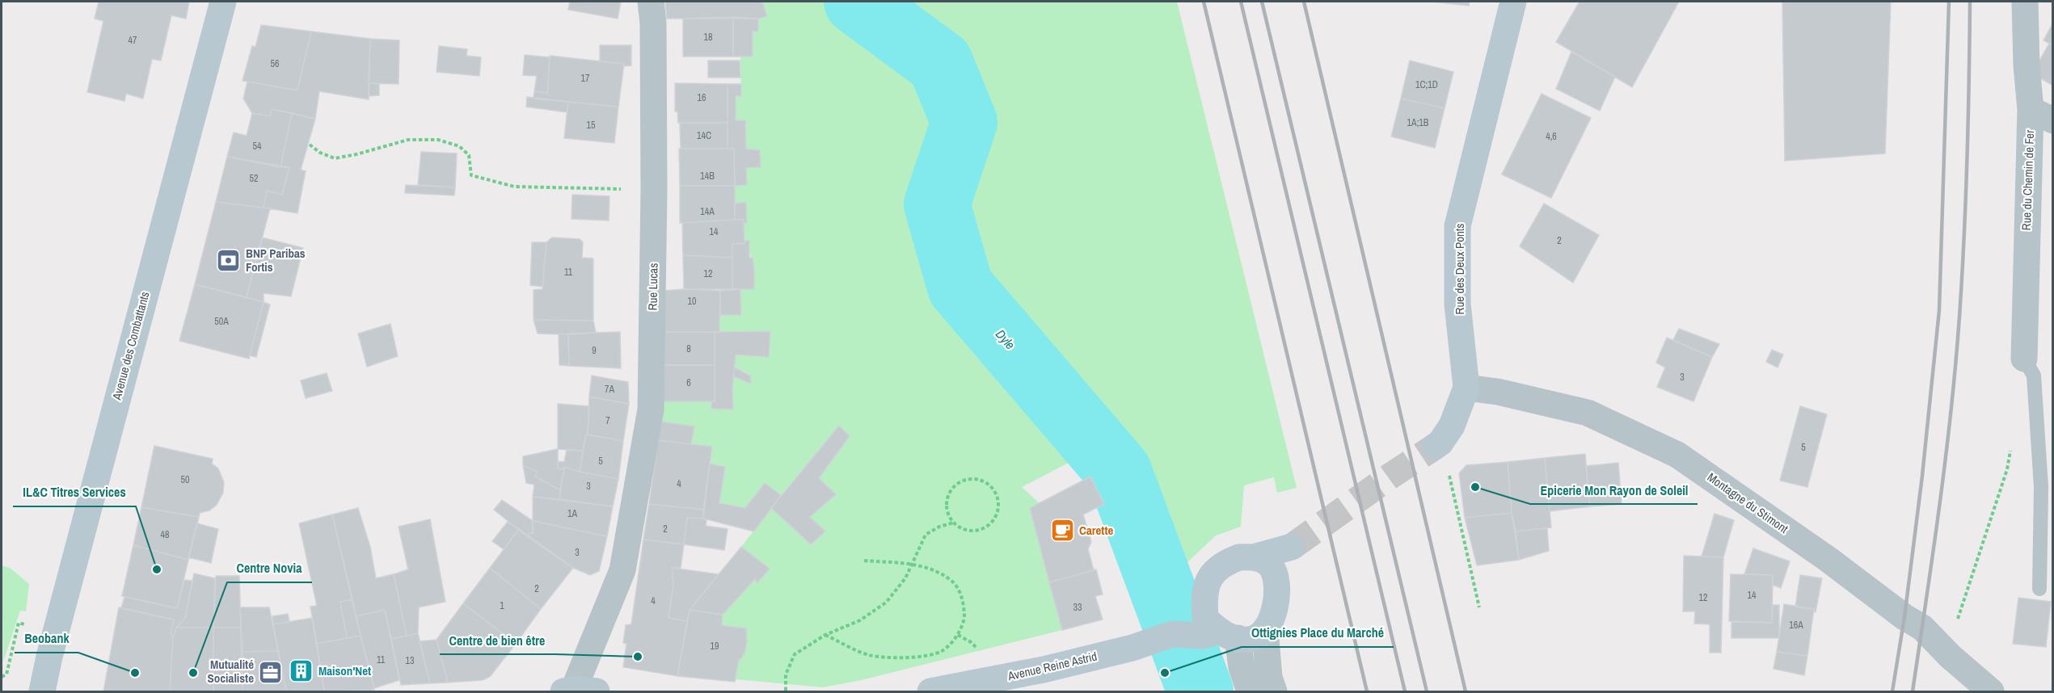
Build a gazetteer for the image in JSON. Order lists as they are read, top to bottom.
{
  "streets": {
    "main road": ["Rue des Deux Ponts", "Avenue des Combattants", "Avenue Reine Astrid"],
    "street": ["Rue du Chemin de Fer", "Rue Lucas", "Montagne du Stimont"]
  },
  "crossings": [
    ["Rue des Deux Ponts", "Montagne du Stimont"]
  ],
  "water": ["Dyle"],
  "places": {
    "bank": ["BNP Paribas Fortis"],
    "other": [
      "Epicerie Mon Rayon de Soleil",
      "IL&C Titres Services",
      "Centre de bien être",
      "Beobank",
      "Centre Novia",
      "Ottignies Place du Marché"
    ],
    "cafe": ["Carette"],
    "building": ["Maison'Net"],
    "office": ["Mutualité Socialiste"]
  },
  "house_numbers": [
    "18",
    "47",
    "56",
    "17",
    "1C;1D",
    "16",
    "1A;1B",
    "15",
    "14C",
    "4,6",
    "54",
    "14B",
    "52",
    "14A",
    "14",
    "2",
    "11",
    "12",
    "10",
    "50A",
    "8",
    "9",
    "3",
    "6",
    "7A",
    "7",
    "5",
    "5",
    "50",
    "4",
    "3",
    "1A",
    "2",
    "48",
    "3",
    "2",
    "14",
    "12",
    "4",
    "1",
    "33",
    "16A",
    "19",
    "11",
    "13"
  ]
}
